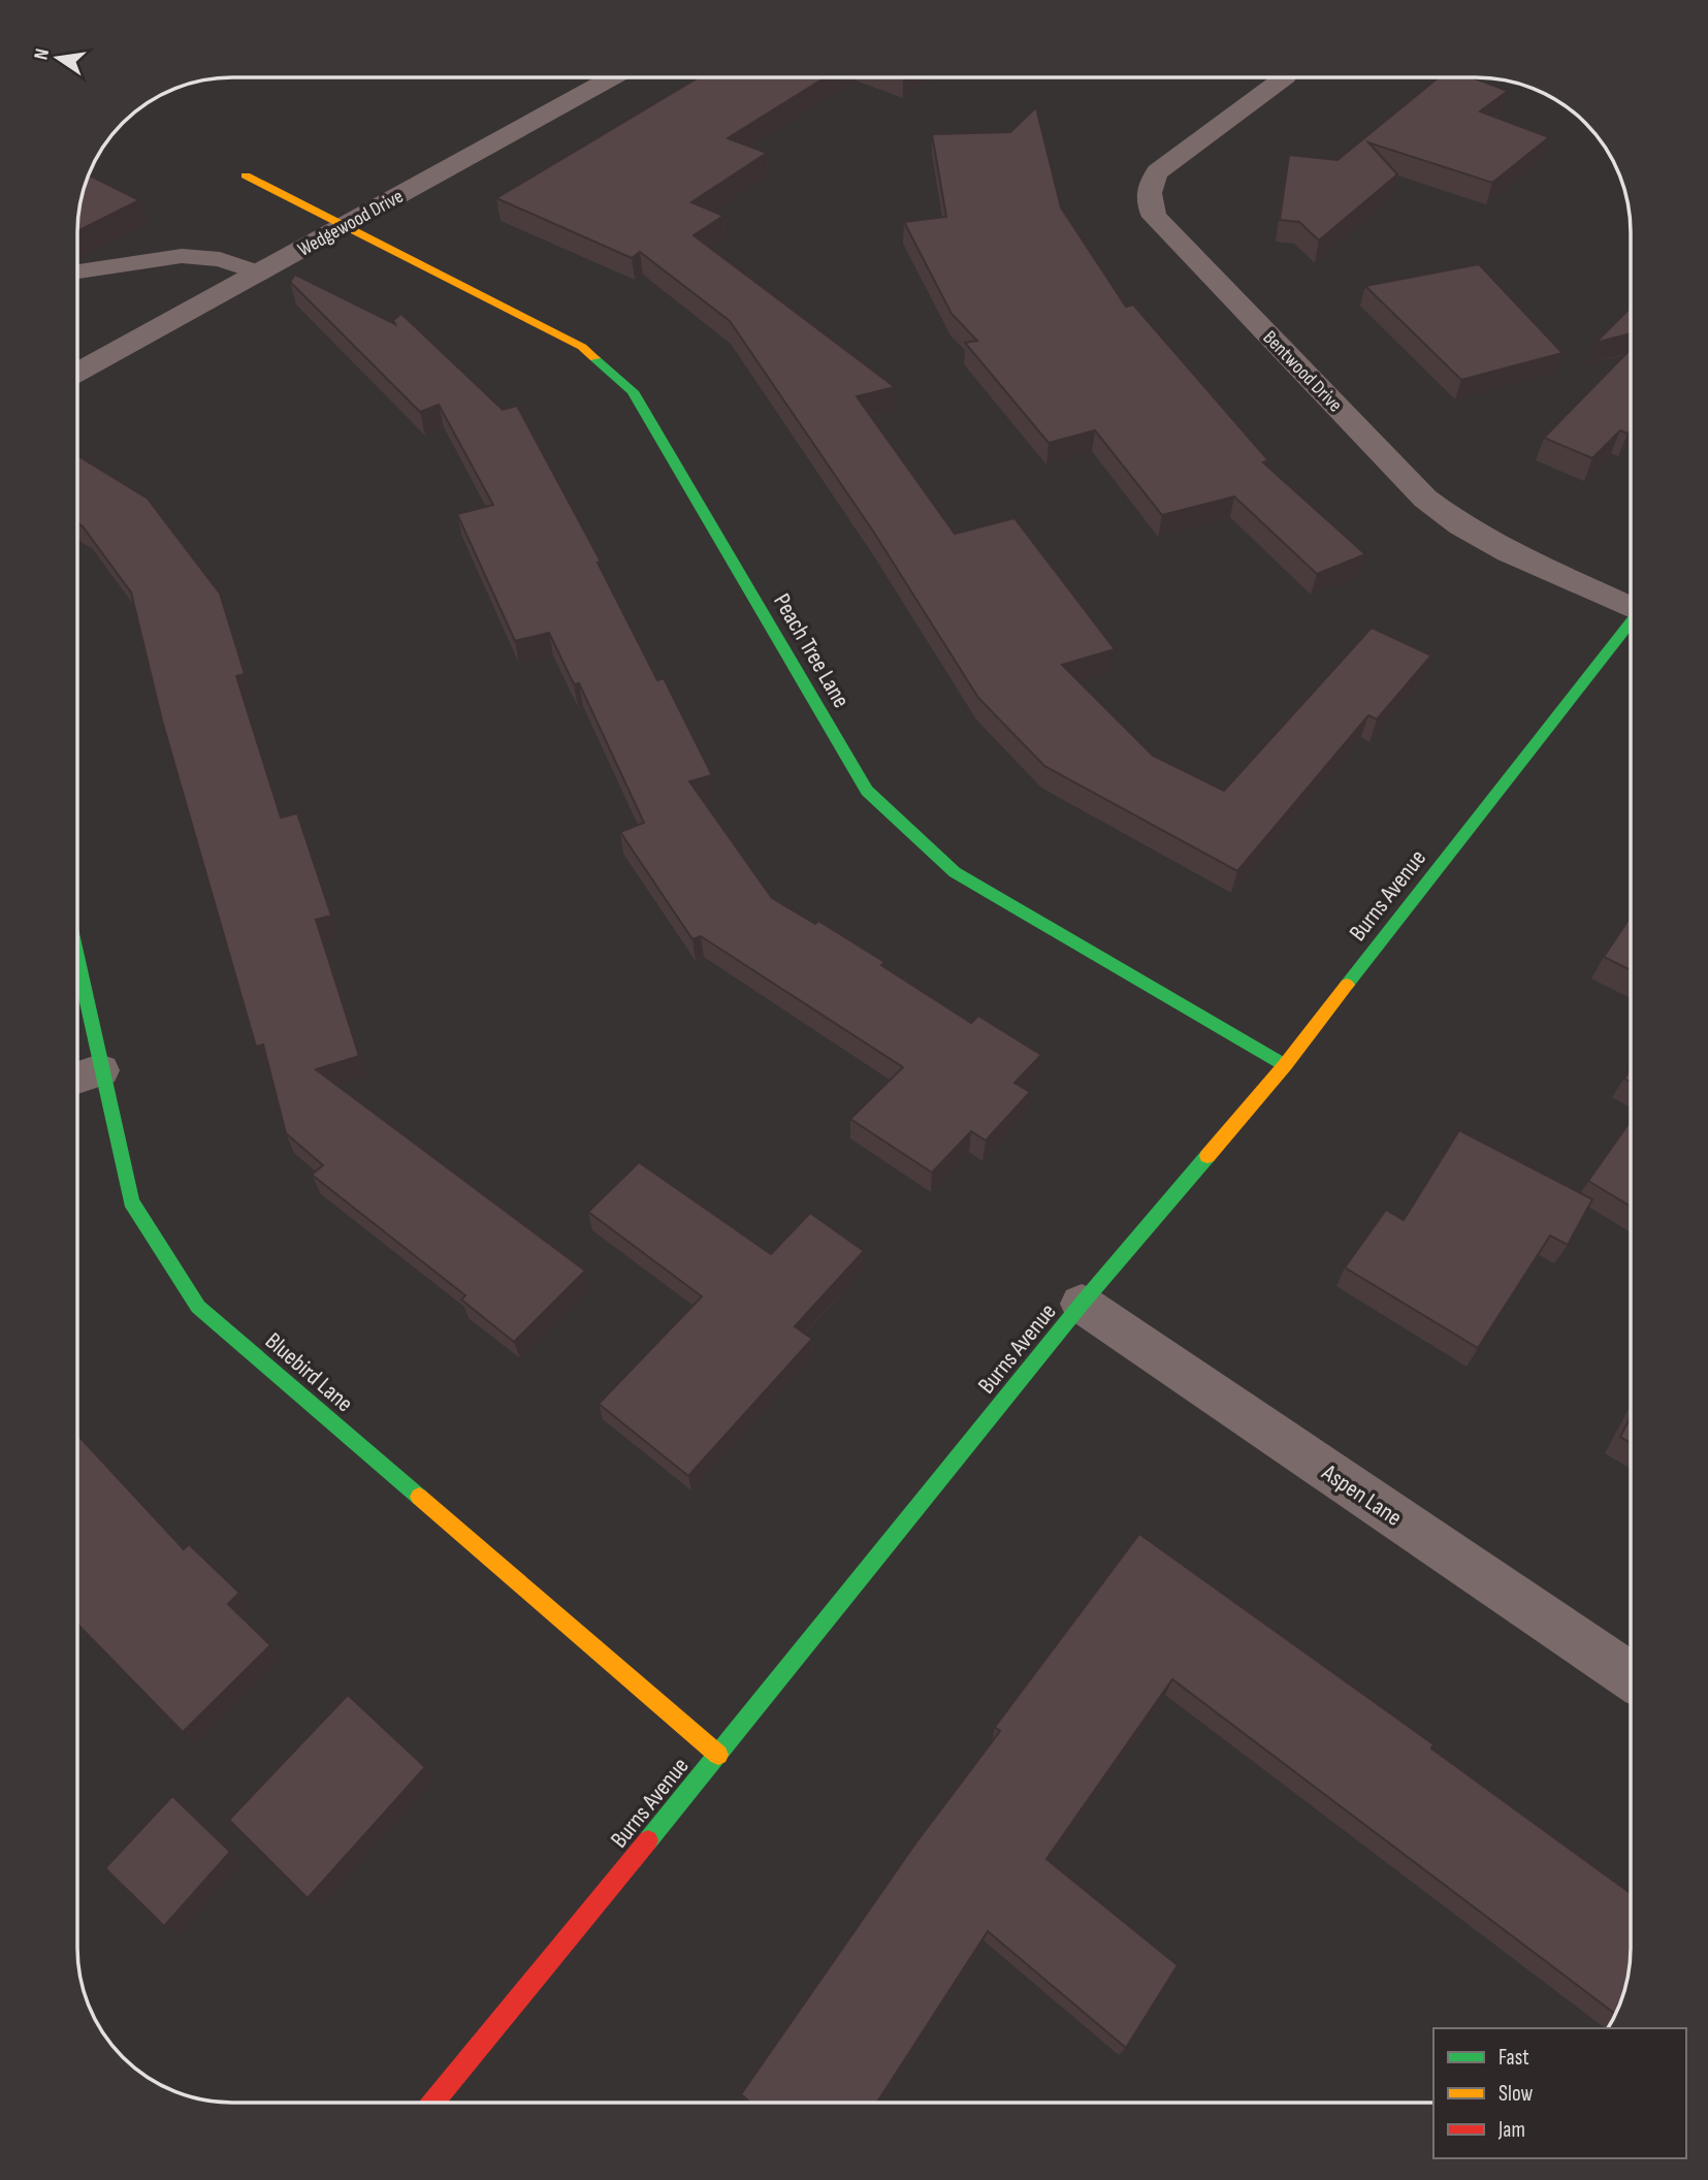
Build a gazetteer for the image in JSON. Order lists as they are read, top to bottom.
{
  "streets": {
    "street": [
      "Wedgewood Drive",
      "Bentwood Drive",
      "Peach Tree Lane",
      "Burns Avenue",
      "Bluebird Lane",
      "Aspen Lane"
    ]
  },
  "crossings": [
    ["Wedgewood Drive", "Peach Tree Lane"],
    ["Peach Tree Lane", "Burns Avenue"],
    ["Burns Avenue", "Bluebird Lane"],
    ["Burns Avenue", "Aspen Lane"]
  ],
  "legend": ["Fast", "Slow", "Jam"],
  "north": "left"
}
